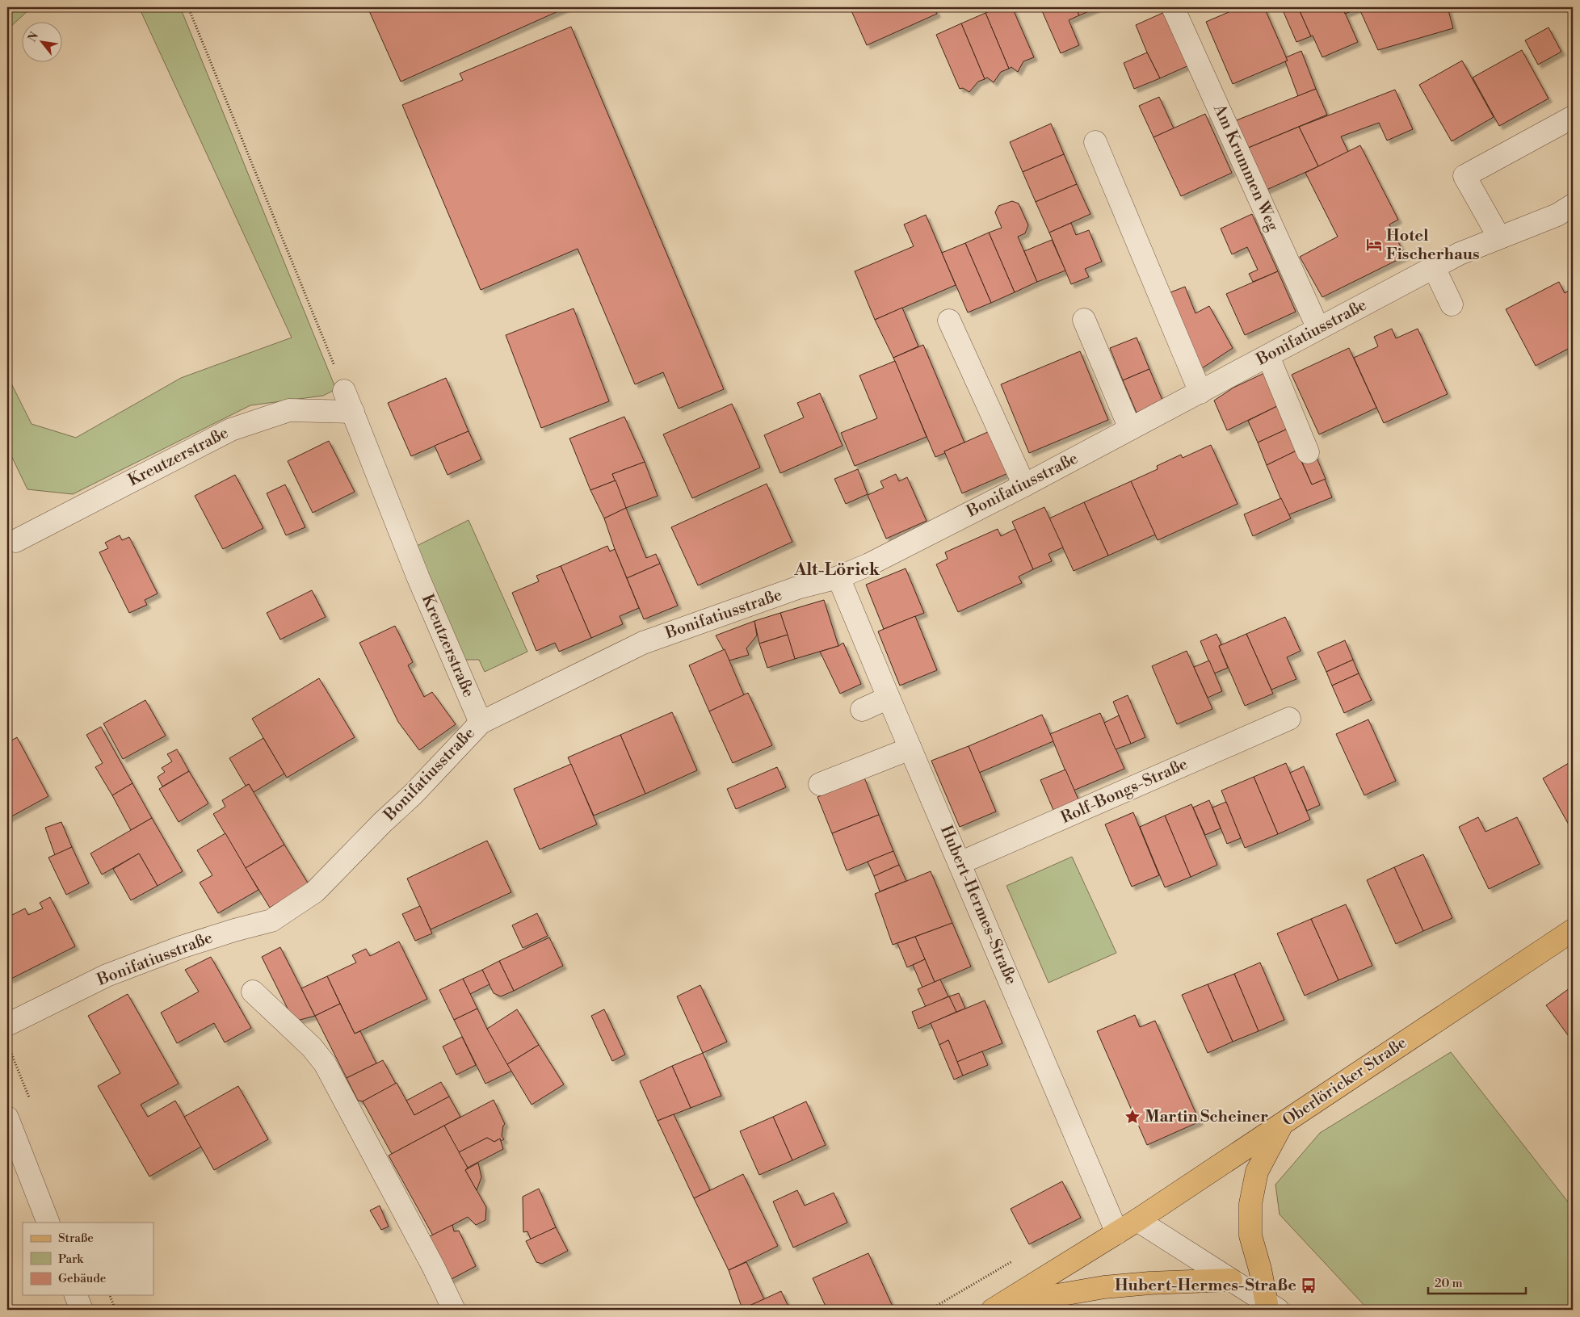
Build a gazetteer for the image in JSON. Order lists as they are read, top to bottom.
{
  "streets": {
    "main road": ["Oberlöricker Straße"],
    "street": [
      "Am Krummen Weg",
      "Bonifatiusstraße",
      "Kreutzerstraße",
      "Rolf-Bongs-Straße",
      "Hubert-Hermes-Straße"
    ]
  },
  "crossings": [
    ["Am Krummen Weg", "Bonifatiusstraße"],
    ["Bonifatiusstraße", "Kreutzerstraße"],
    ["Bonifatiusstraße", "Hubert-Hermes-Straße"],
    ["Rolf-Bongs-Straße", "Hubert-Hermes-Straße"],
    ["Hubert-Hermes-Straße", "Oberlöricker Straße"]
  ],
  "districts": ["Alt-Lörick"],
  "places": {
    "hotel": ["Hotel Fischerhaus"],
    "place": ["Martin Scheiner"],
    "bus stop": ["Hubert-Hermes-Straße"]
  },
  "legend": ["Straße", "Park", "Gebäude"],
  "scale_bar": "20 m",
  "north": "top left"
}
